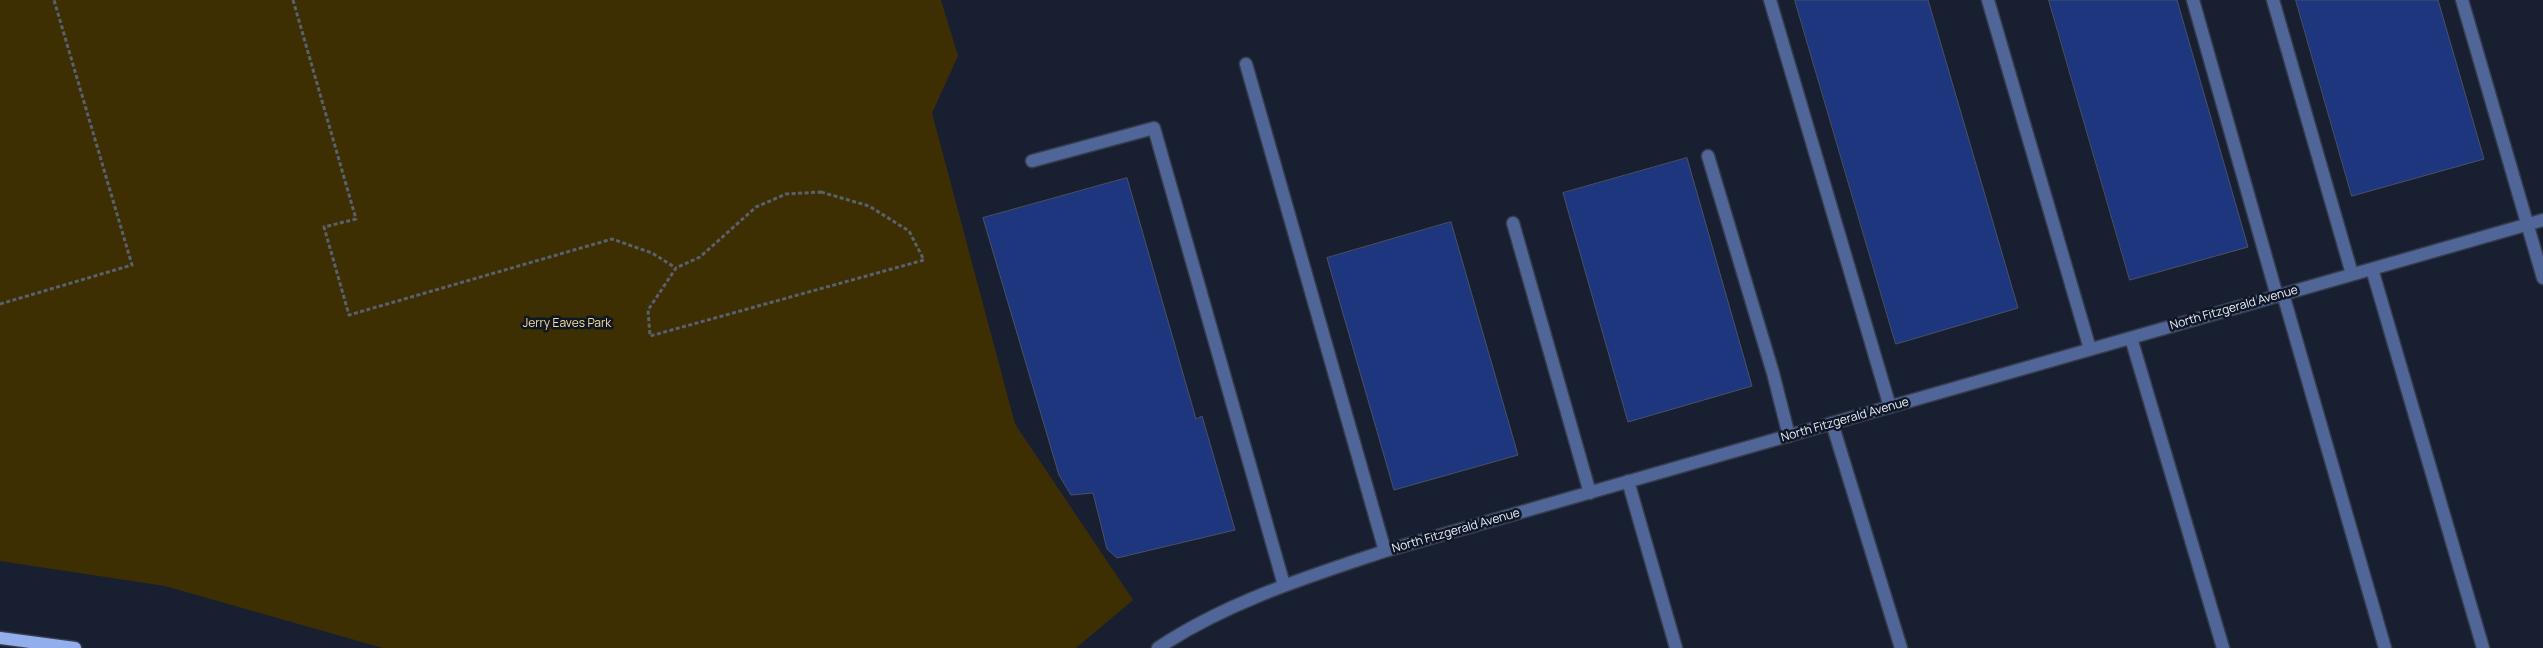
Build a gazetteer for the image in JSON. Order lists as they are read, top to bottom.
{
  "streets": {
    "street": ["North Fitzgerald Avenue"]
  },
  "parks": ["Jerry Eaves Park"]
}
